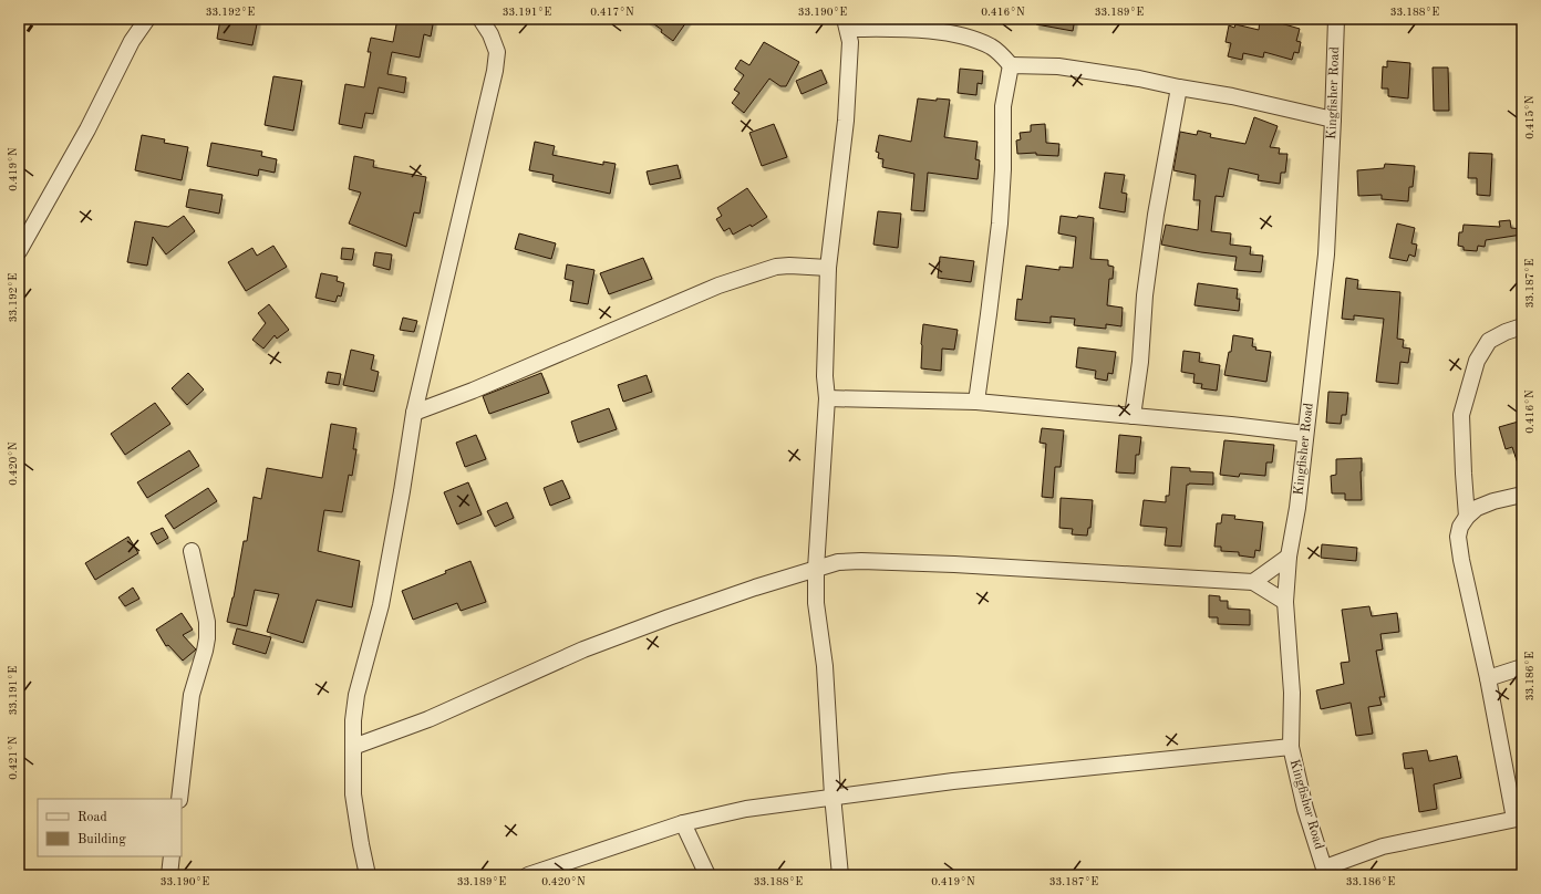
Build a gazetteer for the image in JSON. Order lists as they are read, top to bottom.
{
  "streets": {
    "street": ["Kingfisher Road"]
  },
  "legend": ["Road", "Building"],
  "coordinates": [
    "33.192°E",
    "33.191°E",
    "0.417°N",
    "33.190°E",
    "0.416°N",
    "33.189°E",
    "33.188°E",
    "0.415°N",
    "0.419°N",
    "33.187°E",
    "0.420°N",
    "33.186°E",
    "0.421°N"
  ]
}
